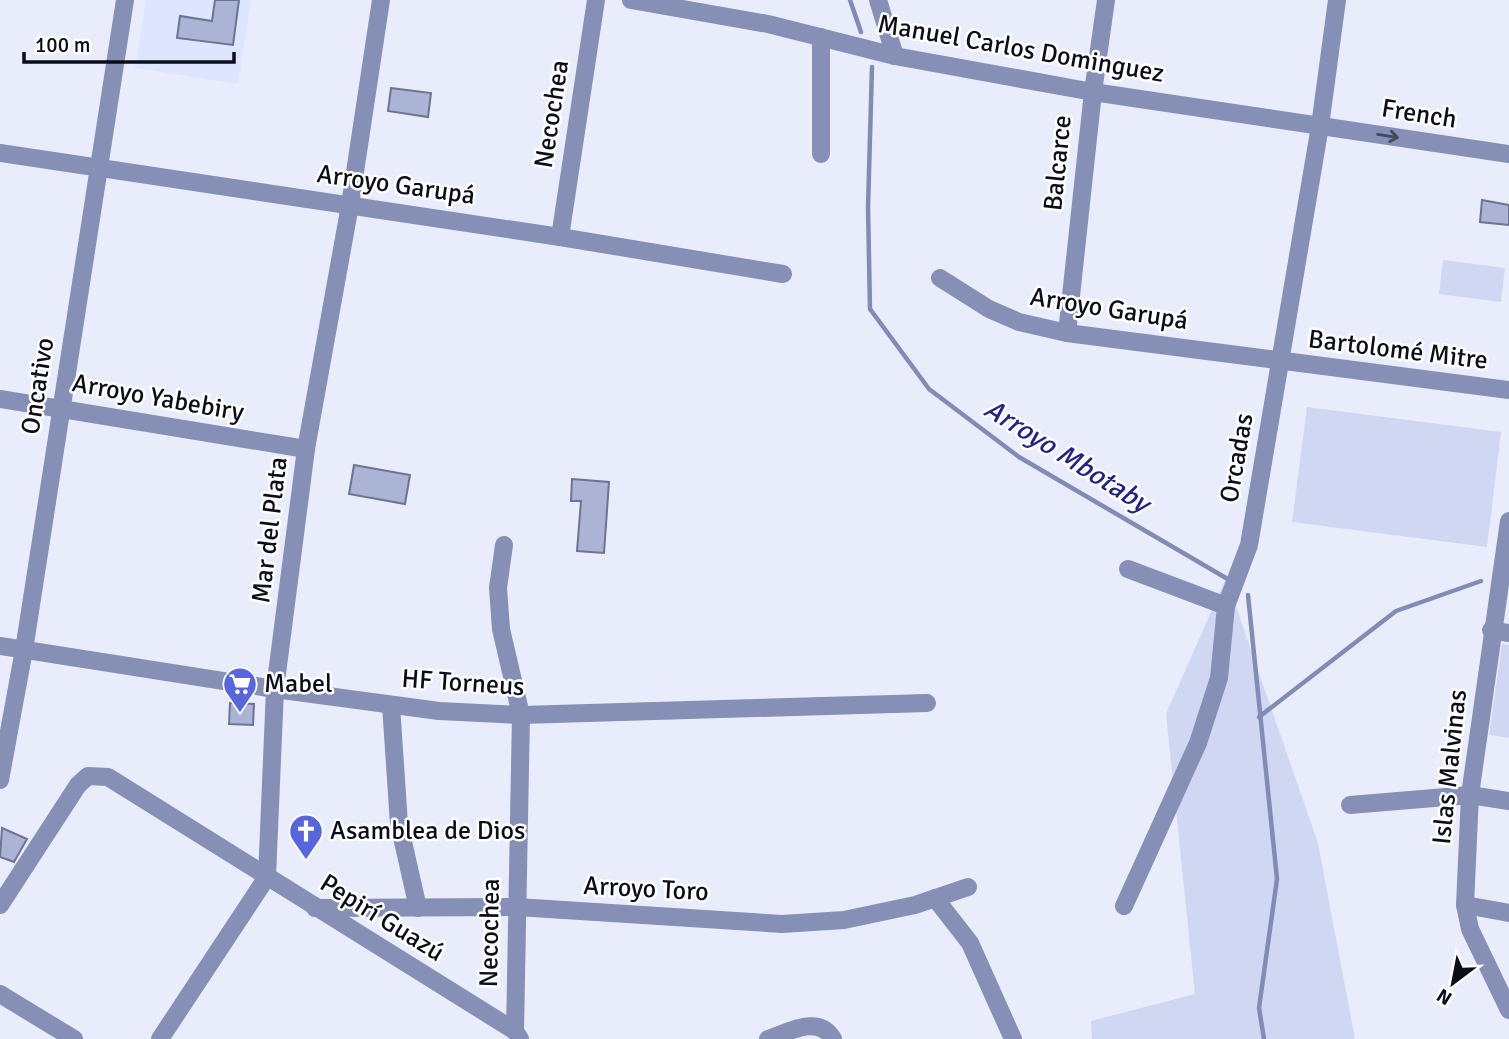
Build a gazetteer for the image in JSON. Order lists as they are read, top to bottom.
{
  "streets": {
    "street": [
      "Manuel Carlos Dominguez",
      "Necochea",
      "French",
      "Balcarce",
      "Arroyo Garupá",
      "Bartolomé Mitre",
      "Oncativo",
      "Arroyo Yabebiry",
      "Orcadas",
      "Mar del Plata",
      "HF Torneus",
      "Islas Malvinas",
      "Arroyo Toro",
      "Pepirí Guazú"
    ]
  },
  "crossings": [
    ["Manuel Carlos Dominguez", "French"],
    ["Manuel Carlos Dominguez", "Balcarce"],
    ["Manuel Carlos Dominguez", "Orcadas"],
    ["Necochea", "Arroyo Garupá"],
    ["Necochea", "HF Torneus"],
    ["Necochea", "Arroyo Toro"],
    ["Necochea", "Pepirí Guazú"],
    ["French", "Orcadas"],
    ["Balcarce", "Arroyo Garupá"],
    ["Arroyo Garupá", "Bartolomé Mitre"],
    ["Arroyo Garupá", "Oncativo"],
    ["Arroyo Garupá", "Orcadas"],
    ["Arroyo Garupá", "Mar del Plata"],
    ["Bartolomé Mitre", "Orcadas"],
    ["Oncativo", "Arroyo Yabebiry"],
    ["Oncativo", "HF Torneus"],
    ["Arroyo Yabebiry", "Mar del Plata"],
    ["Mar del Plata", "HF Torneus"],
    ["Mar del Plata", "Pepirí Guazú"],
    ["Arroyo Toro", "Pepirí Guazú"]
  ],
  "one_way": ["French"],
  "water": ["Arroyo Mbotaby"],
  "places": {
    "supermarket": ["Mabel"],
    "church": ["Asamblea de Dios"]
  },
  "scale_bar": "100 m",
  "north": "bottom left"
}
